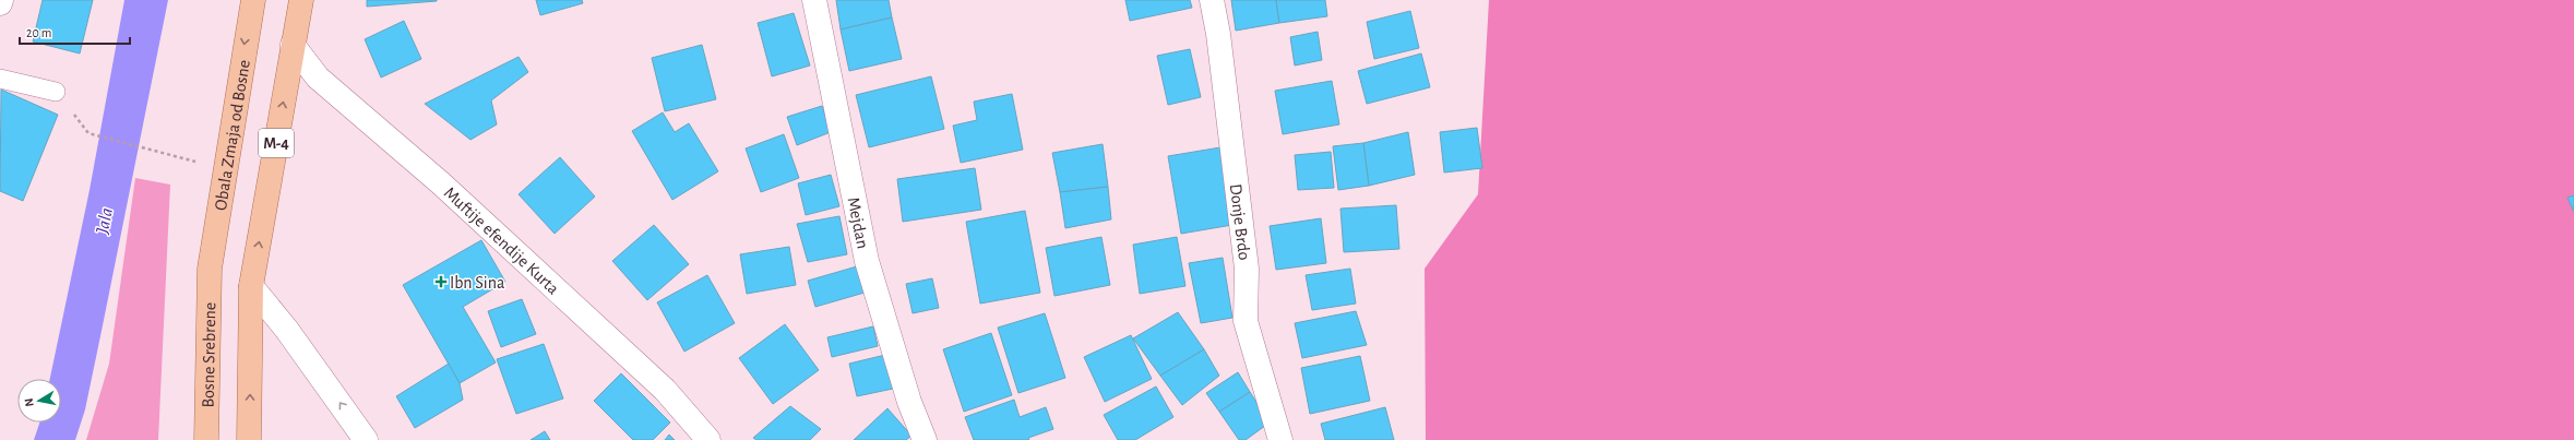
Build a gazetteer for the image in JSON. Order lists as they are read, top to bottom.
{
  "streets": {
    "main road": ["Obala Zmaja od Bosne", "M-4", "Bosne Srebrene"],
    "street": ["Donje Brdo", "Mejdan", "Muftije efendije Kurta"]
  },
  "crossings": [
    ["Obala Zmaja od Bosne", "Bosne Srebrene"],
    ["M-4", "Muftije efendije Kurta"]
  ],
  "water": ["Jala"],
  "places": {
    "health": ["Ibn Sina"]
  },
  "scale_bar": "20 m",
  "north": "left"
}
